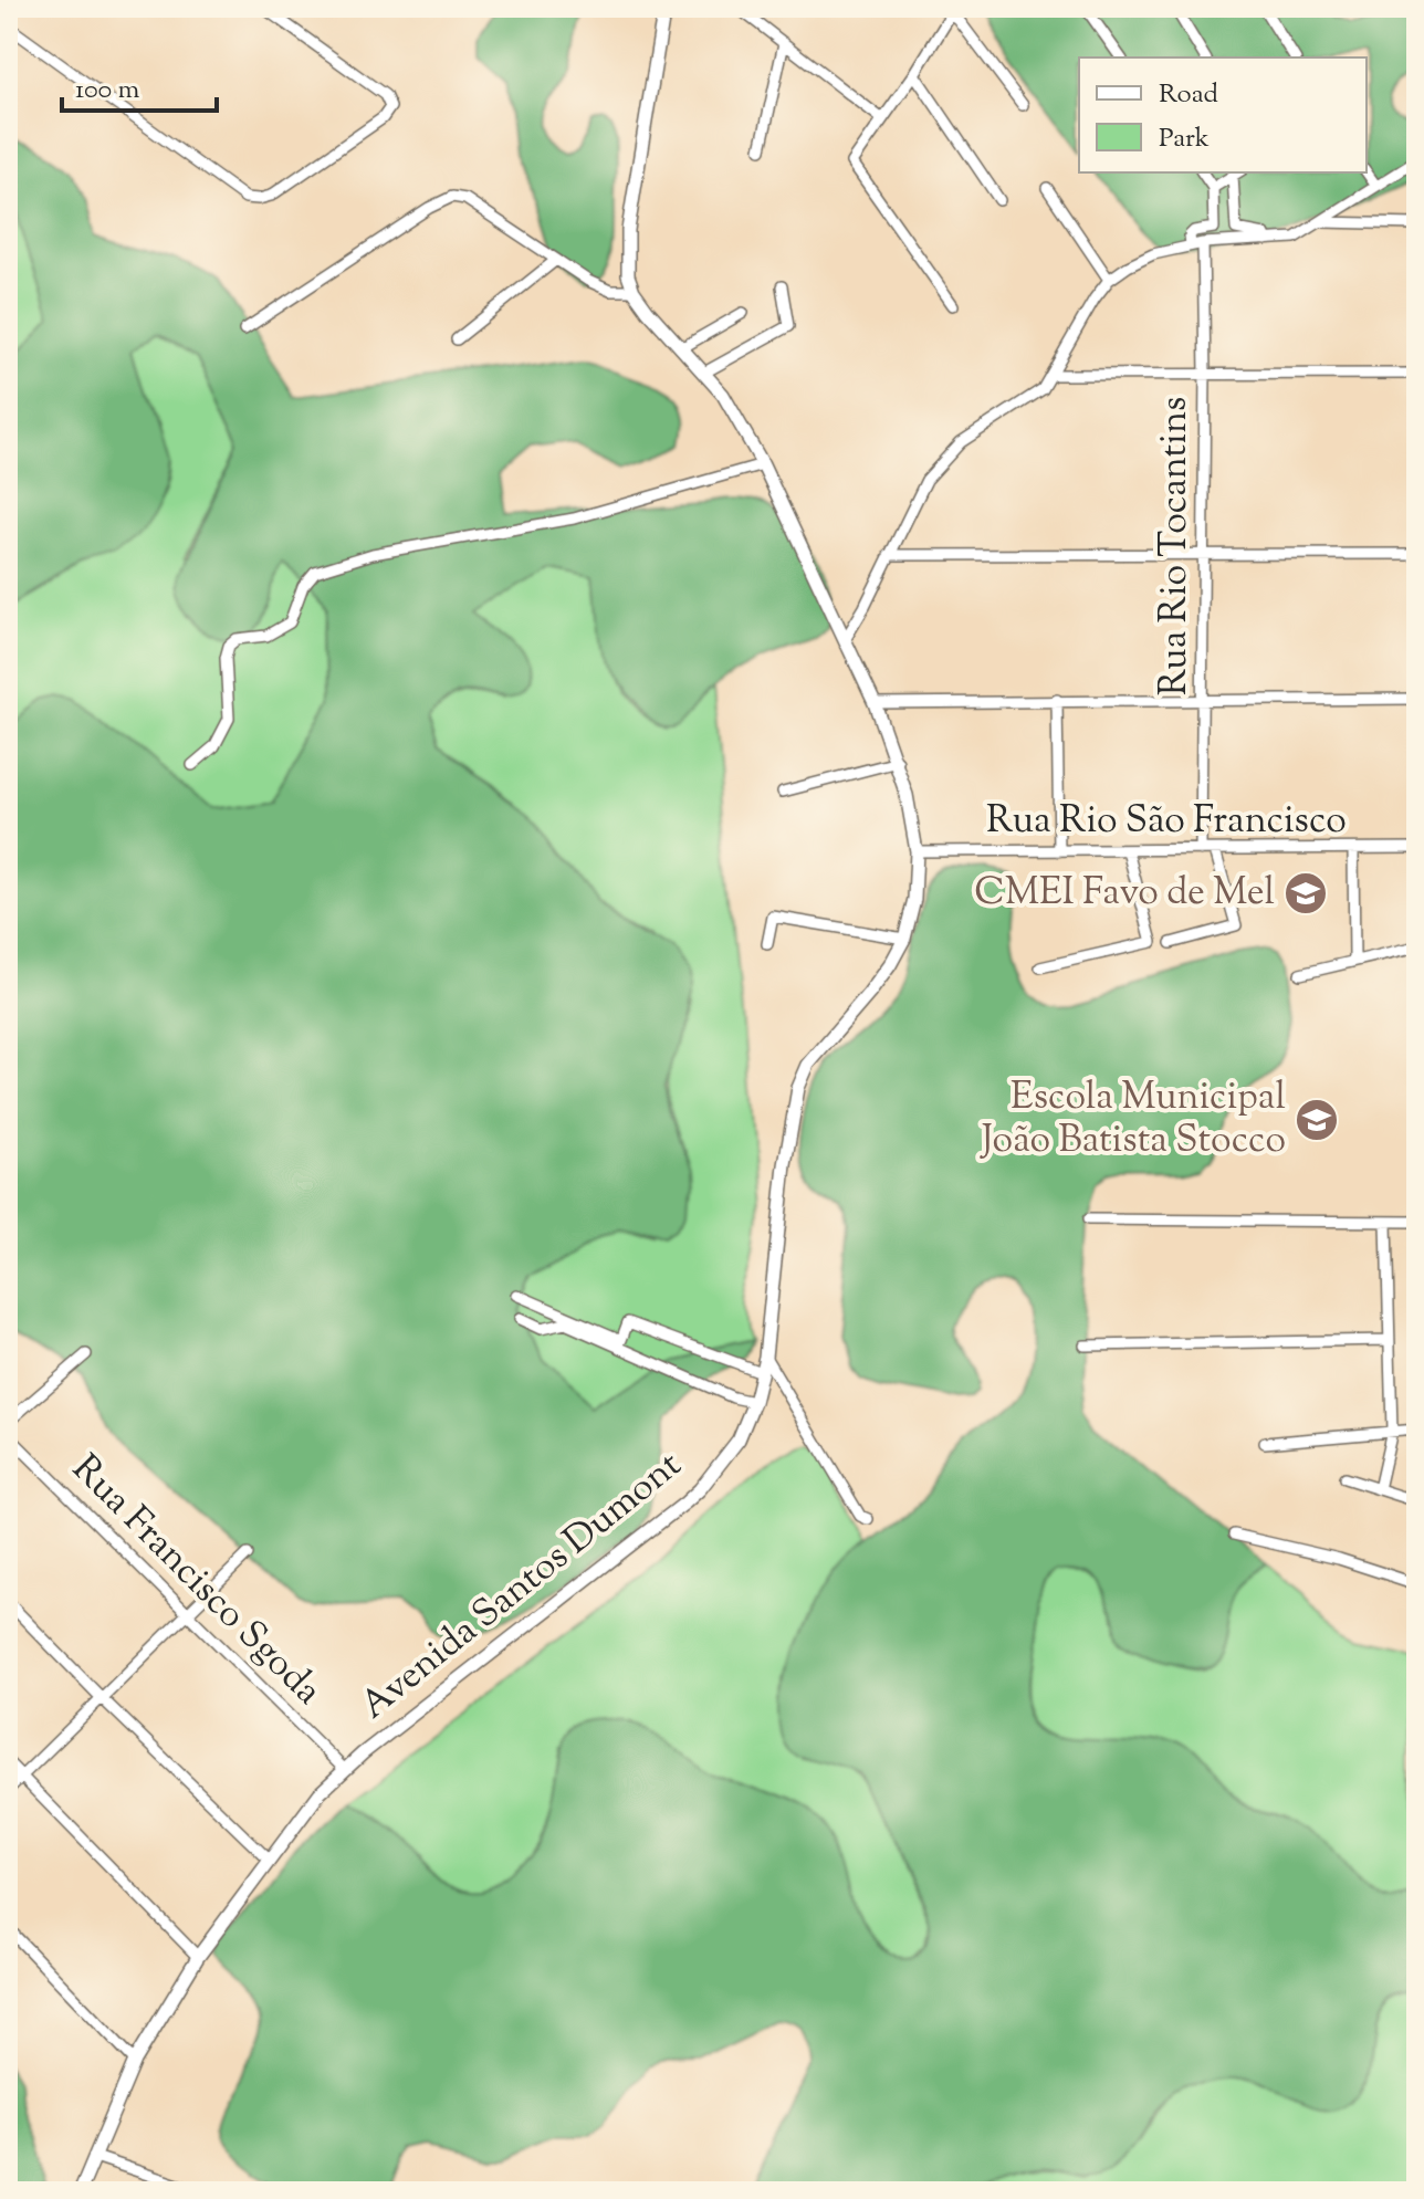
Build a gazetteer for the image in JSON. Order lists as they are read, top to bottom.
{
  "streets": {
    "street": [
      "Rua Rio Tocantins",
      "Rua Rio São Francisco",
      "Rua Francisco Sgoda",
      "Avenida Santos Dumont"
    ]
  },
  "crossings": [
    ["Rua Rio Tocantins", "Rua Rio São Francisco"],
    ["Rua Rio São Francisco", "Avenida Santos Dumont"],
    ["Rua Francisco Sgoda", "Avenida Santos Dumont"]
  ],
  "places": {
    "school or university": ["CMEI Favo de Mel", "Escola Municipal João Batista Stocco"]
  },
  "legend": ["Road", "Park"],
  "scale_bar": "100 m"
}
